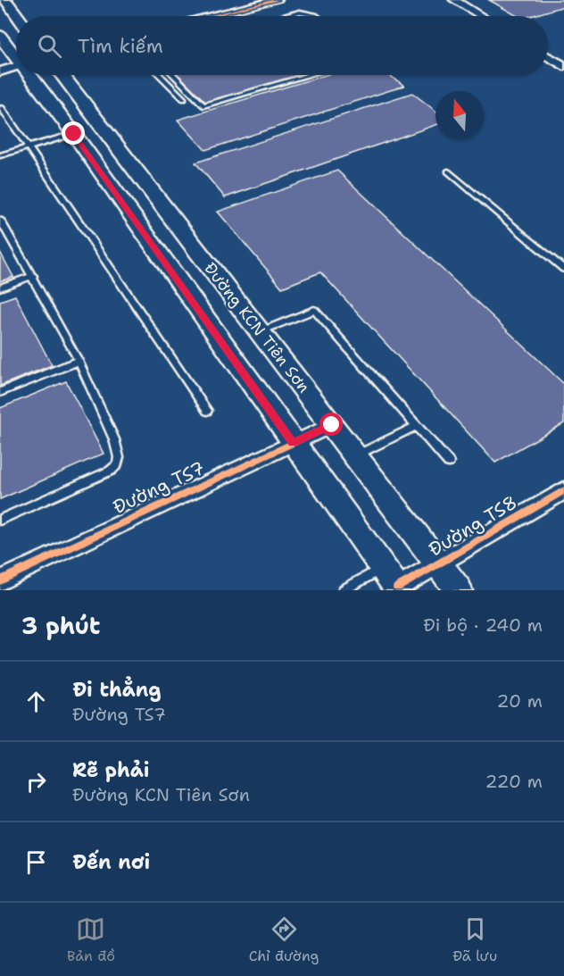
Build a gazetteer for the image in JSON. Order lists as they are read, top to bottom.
{
  "streets": {
    "main road": ["Đường KCN Tiên Sơn"],
    "street": ["Đường TS7", "Đường TS8"]
  },
  "crossings": [
    ["Đường KCN Tiên Sơn", "Đường TS7"],
    ["Đường KCN Tiên Sơn", "Đường TS8"]
  ],
  "north": "top",
  "page": {
    "search": "Tìm kiếm",
    "heading": ["3 phút", "Đi bộ · 240 m"],
    "list": [
      ["Đi thẳng", "Đường TS7", "20 m"],
      ["Rẽ phải", "Đường KCN Tiên Sơn", "220 m"],
      "Đến nơi"
    ],
    "nav": ["Bản đồ", "Chỉ đường", "Đã lưu"]
  }
}
